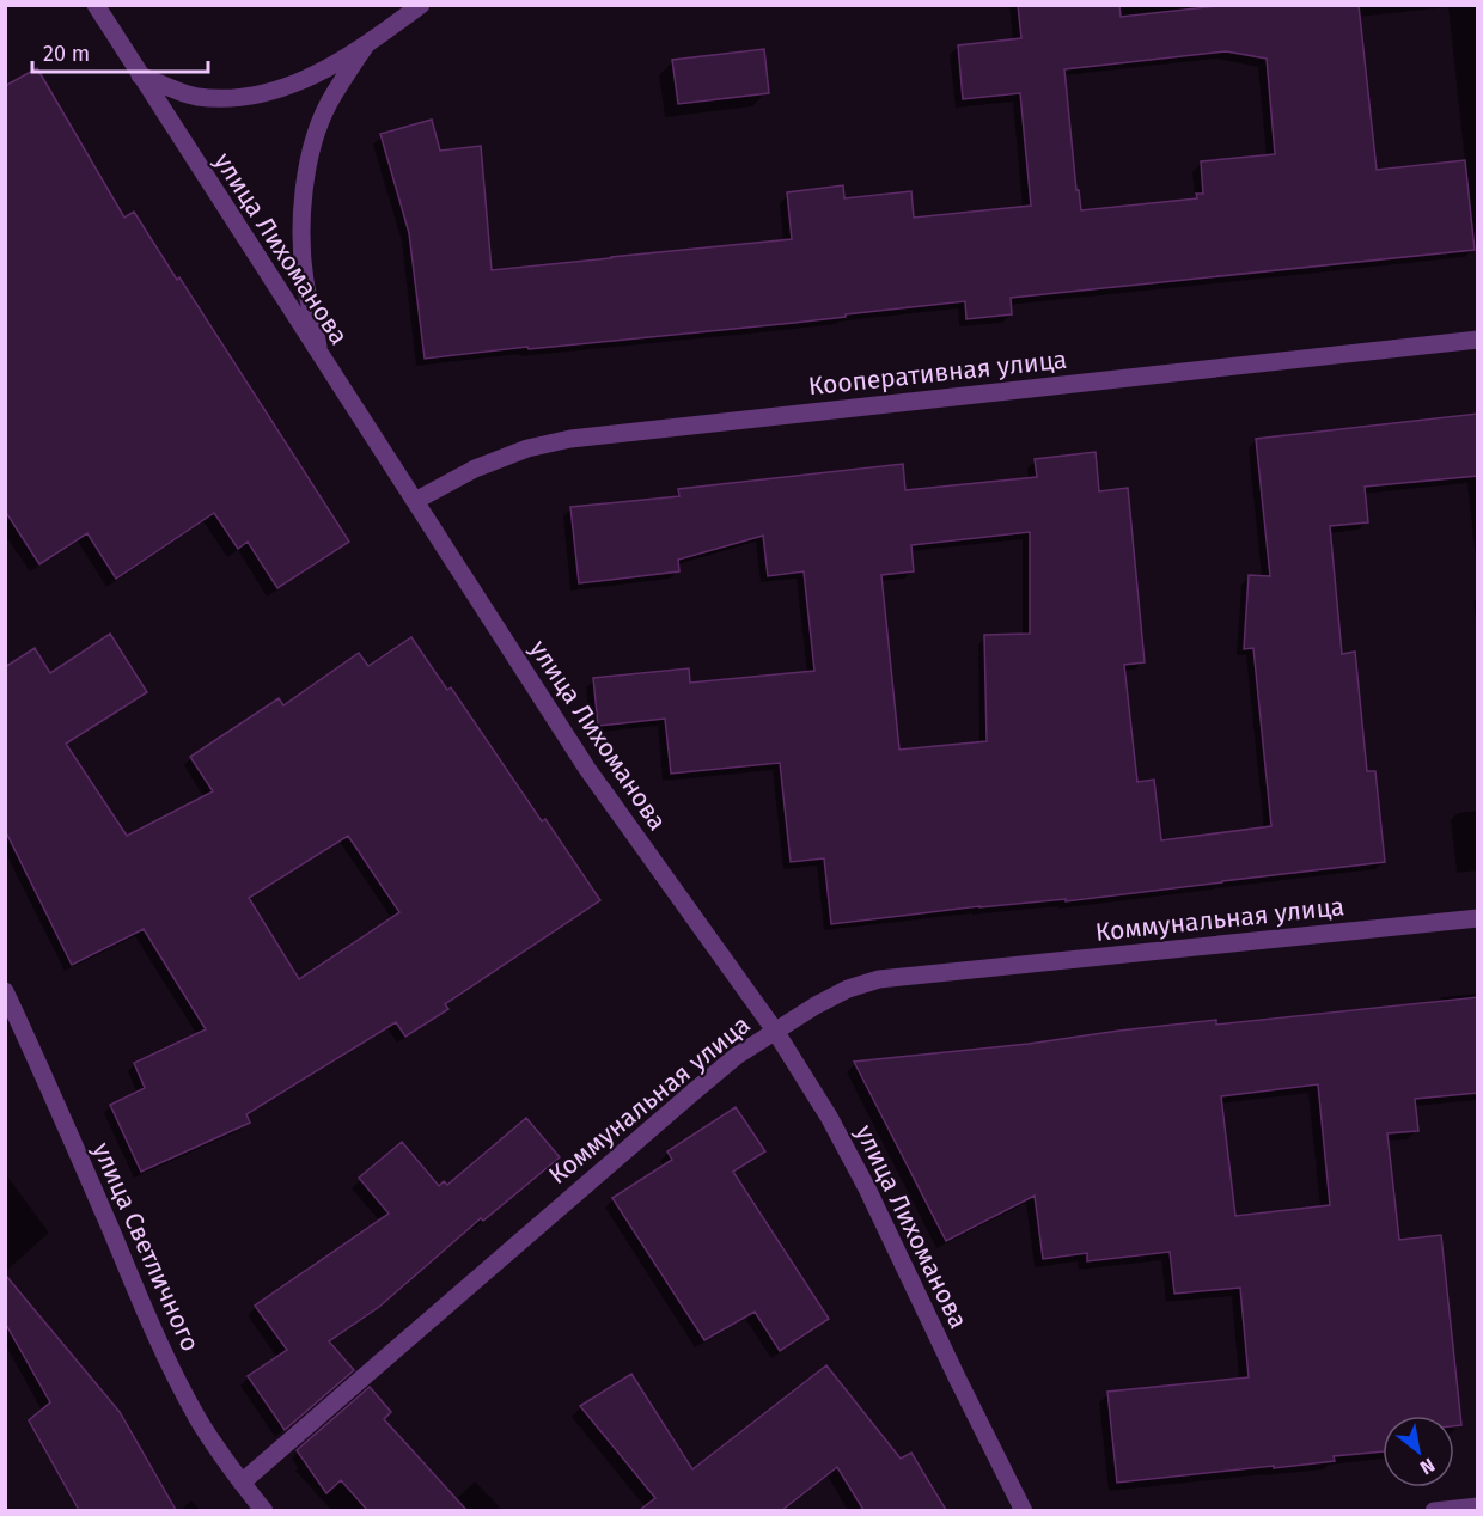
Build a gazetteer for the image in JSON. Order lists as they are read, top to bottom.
{
  "streets": {
    "street": [
      "улица Лихоманова",
      "Кооперативная улица",
      "Коммунальная улица",
      "улица Светличного"
    ]
  },
  "crossings": [
    ["улица Лихоманова", "Кооперативная улица"],
    ["улица Лихоманова", "Коммунальная улица"],
    ["Коммунальная улица", "улица Светличного"]
  ],
  "scale_bar": "20 m",
  "north": "bottom right"
}
